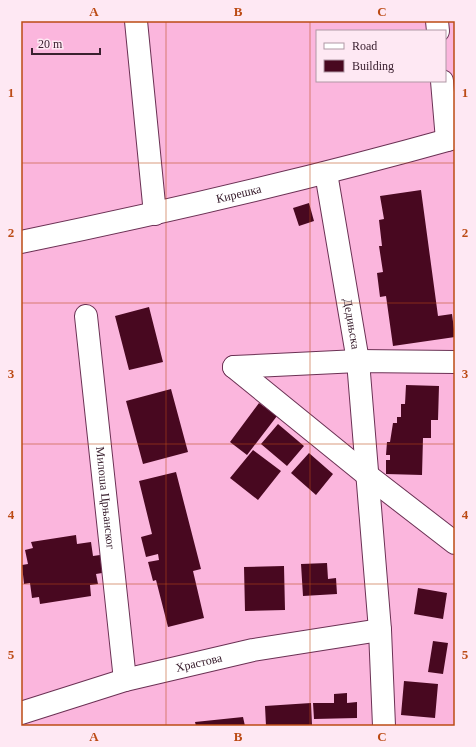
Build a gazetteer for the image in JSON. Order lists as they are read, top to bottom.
{
  "streets": {
    "street": [
      "Кирешка",
      "Дедињска",
      "Милоша Црњанског",
      "Храстова"
    ]
  },
  "crossings": [
    ["Кирешка", "Дедињска"],
    ["Милоша Црњанског", "Храстова"]
  ],
  "legend": ["Road", "Building"],
  "scale_bar": "20 m",
  "grid": {
    "columns": ["A", "B", "C"],
    "rows": [
      "1",
      "2",
      "3",
      "4",
      "5"
    ]
  }
}
